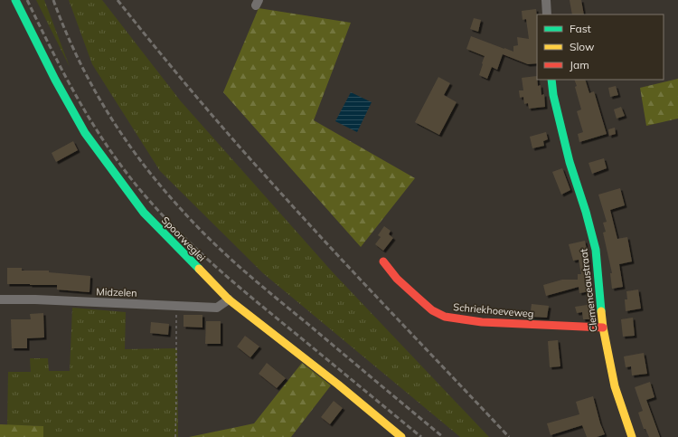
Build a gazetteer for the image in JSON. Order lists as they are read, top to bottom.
{
  "streets": {
    "street": [
      "Spoorweglei",
      "Clemenceaustraat",
      "Midzelen",
      "Schriekhoeveweg"
    ]
  },
  "crossings": [
    ["Spoorweglei", "Midzelen"],
    ["Clemenceaustraat", "Schriekhoeveweg"]
  ],
  "legend": ["Fast", "Slow", "Jam"]
}
